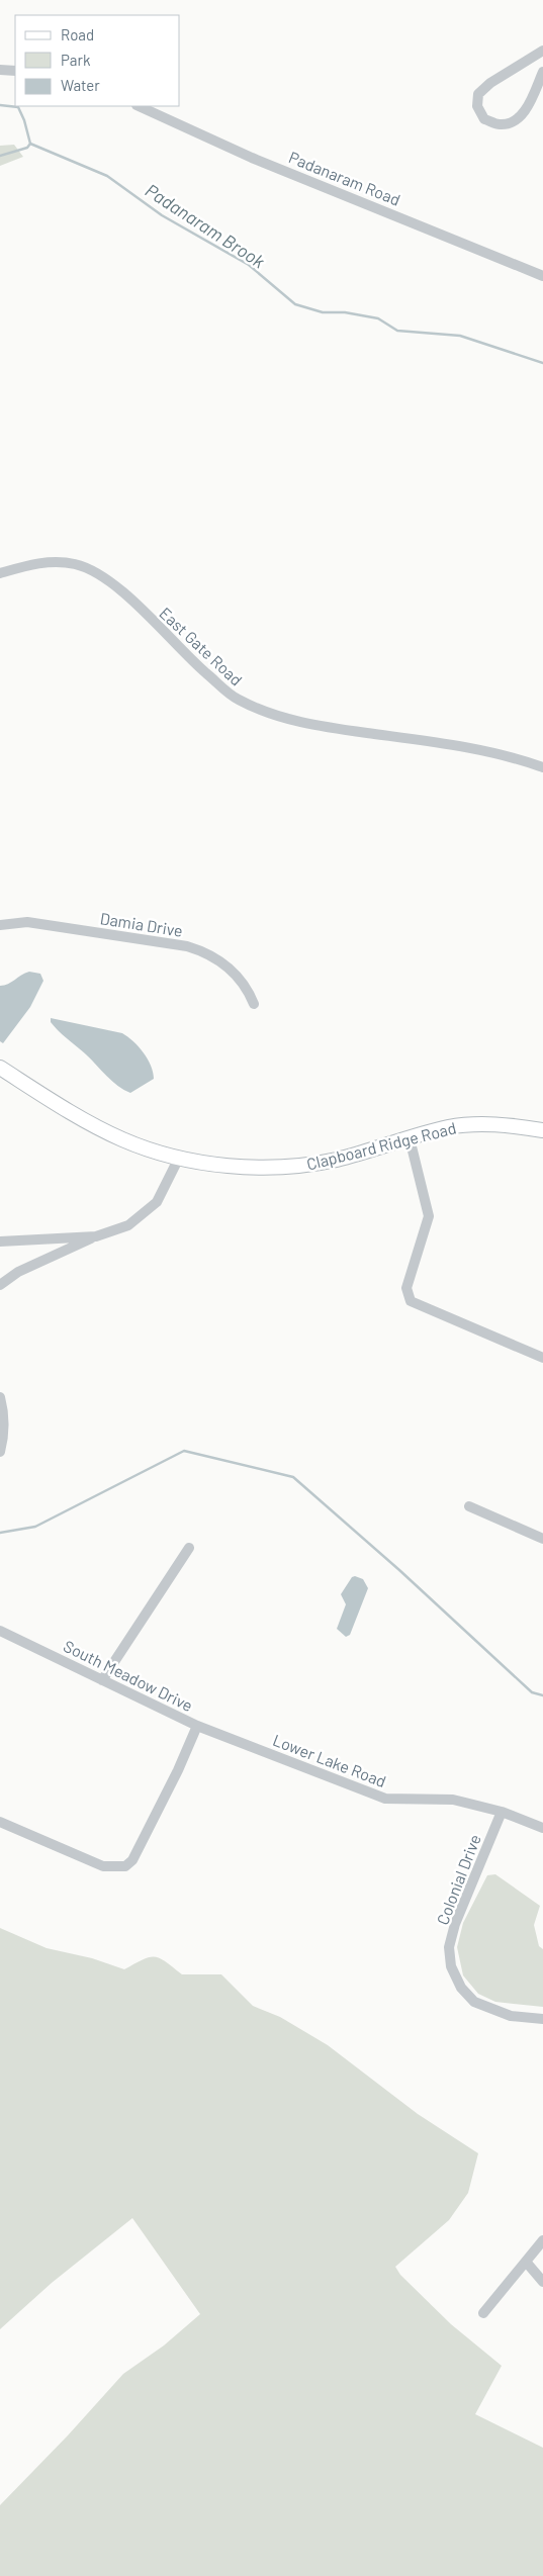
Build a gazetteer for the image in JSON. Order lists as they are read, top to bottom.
{
  "streets": {
    "main road": ["Clapboard Ridge Road"],
    "street": [
      "Padanaram Road",
      "East Gate Road",
      "Damia Drive",
      "South Meadow Drive",
      "Lower Lake Road",
      "Colonial Drive"
    ]
  },
  "crossings": [
    ["South Meadow Drive", "Lower Lake Road"],
    ["Lower Lake Road", "Colonial Drive"]
  ],
  "water": ["Padanaram Brook"],
  "legend": ["Road", "Park", "Water"]
}
